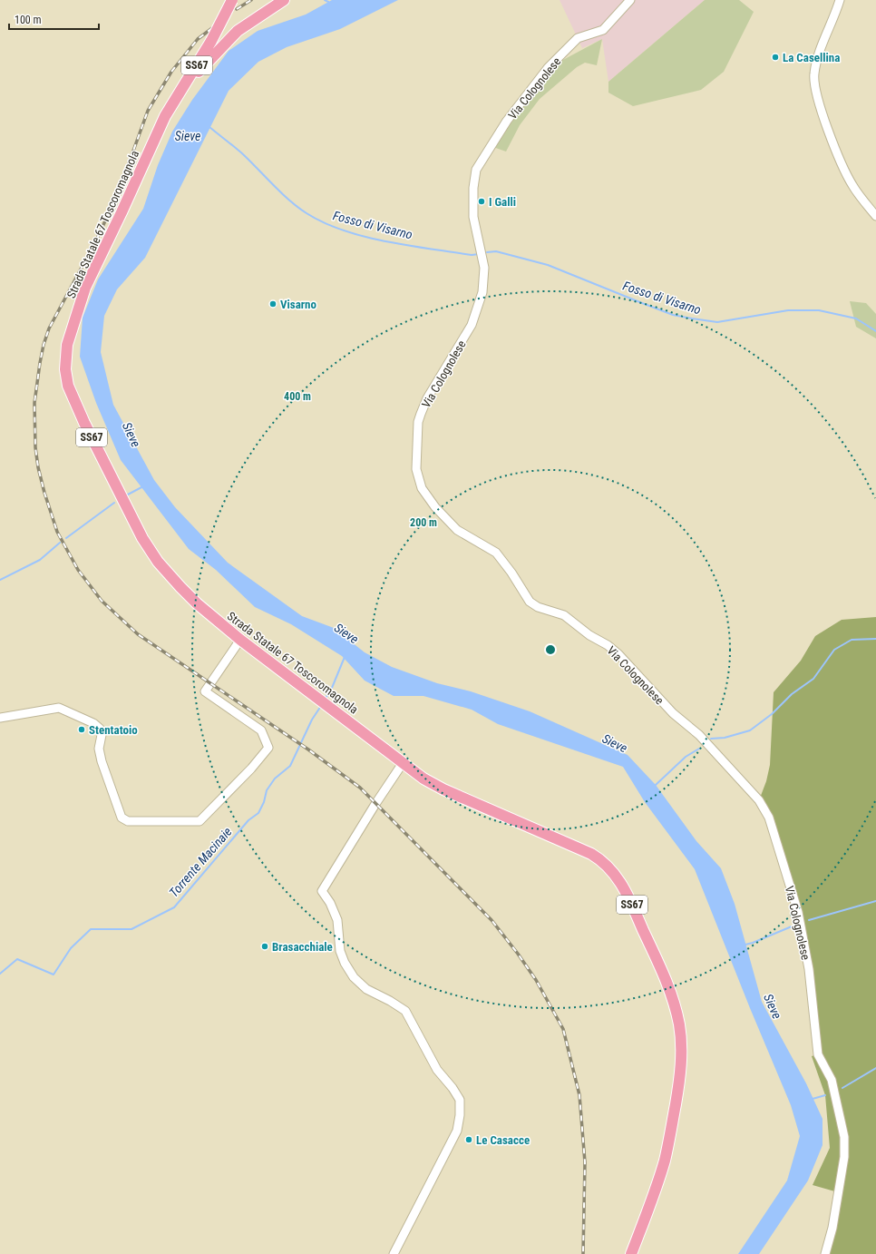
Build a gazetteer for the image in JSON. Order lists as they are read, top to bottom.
{
  "streets": {
    "main road": ["SS67", "Strada Statale 67 Toscoromagnola"],
    "street": ["Via Colognolese"]
  },
  "water": ["Sieve", "Fosso di Visarno", "Torrente Macinaie"],
  "places": [
    "La Casellina",
    "I Galli",
    "Visarno",
    "Stentatoio",
    "Brasacchiale",
    "Le Casacce"
  ],
  "scale_bar": "100 m",
  "rings": ["400 m", "200 m"]
}
